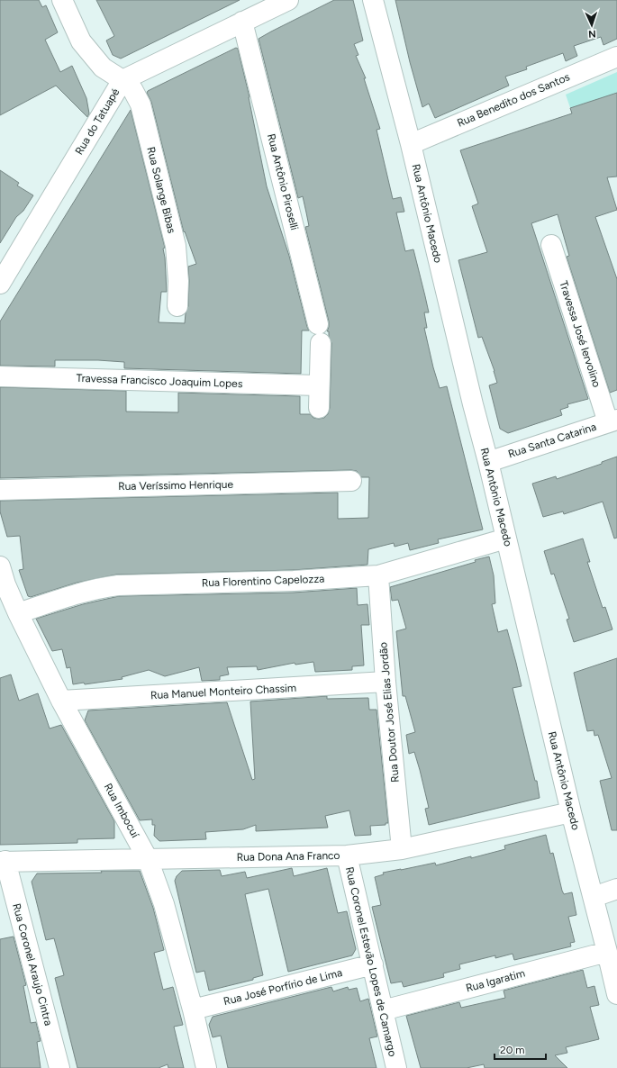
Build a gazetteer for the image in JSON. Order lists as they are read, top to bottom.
{
  "streets": {
    "street": [
      "Rua Benedito dos Santos",
      "Rua do Tatuapé",
      "Rua Antônio Piroselli",
      "Rua Solange Bibas",
      "Rua Antônio Macedo",
      "Travessa José Iervolino",
      "Travessa Francisco Joaquim Lopes",
      "Rua Santa Catarina",
      "Rua Veríssimo Henrique",
      "Rua Florentino Capelozza",
      "Rua Manuel Monteiro Chassim",
      "Rua Doutor José Elias Jordão",
      "Rua Imbocuí",
      "Rua Dona Ana Franco",
      "Rua Coronel Estevão Lopes de Camargo",
      "Rua Coronel Araujo Cintra",
      "Rua Igaratim",
      "Rua José Porfírio de Lima"
    ]
  },
  "crossings": [
    ["Rua Benedito dos Santos", "Rua Antônio Macedo"],
    ["Rua do Tatuapé", "Rua Antônio Piroselli"],
    ["Rua do Tatuapé", "Rua Solange Bibas"],
    ["Rua Antônio Piroselli", "Travessa Francisco Joaquim Lopes"],
    ["Rua Antônio Macedo", "Rua Santa Catarina"],
    ["Rua Antônio Macedo", "Rua Florentino Capelozza"],
    ["Rua Antônio Macedo", "Rua Dona Ana Franco"],
    ["Rua Antônio Macedo", "Rua Igaratim"],
    ["Travessa José Iervolino", "Rua Santa Catarina"],
    ["Rua Florentino Capelozza", "Rua Doutor José Elias Jordão"],
    ["Rua Florentino Capelozza", "Rua Imbocuí"],
    ["Rua Manuel Monteiro Chassim", "Rua Doutor José Elias Jordão"],
    ["Rua Manuel Monteiro Chassim", "Rua Imbocuí"],
    ["Rua Doutor José Elias Jordão", "Rua Dona Ana Franco"],
    ["Rua Imbocuí", "Rua Dona Ana Franco"],
    ["Rua Imbocuí", "Rua José Porfírio de Lima"],
    ["Rua Dona Ana Franco", "Rua Coronel Estevão Lopes de Camargo"],
    ["Rua Dona Ana Franco", "Rua Coronel Araujo Cintra"],
    ["Rua Coronel Estevão Lopes de Camargo", "Rua Igaratim"],
    ["Rua Coronel Estevão Lopes de Camargo", "Rua José Porfírio de Lima"]
  ],
  "scale_bar": "20 m",
  "north": "bottom"
}
